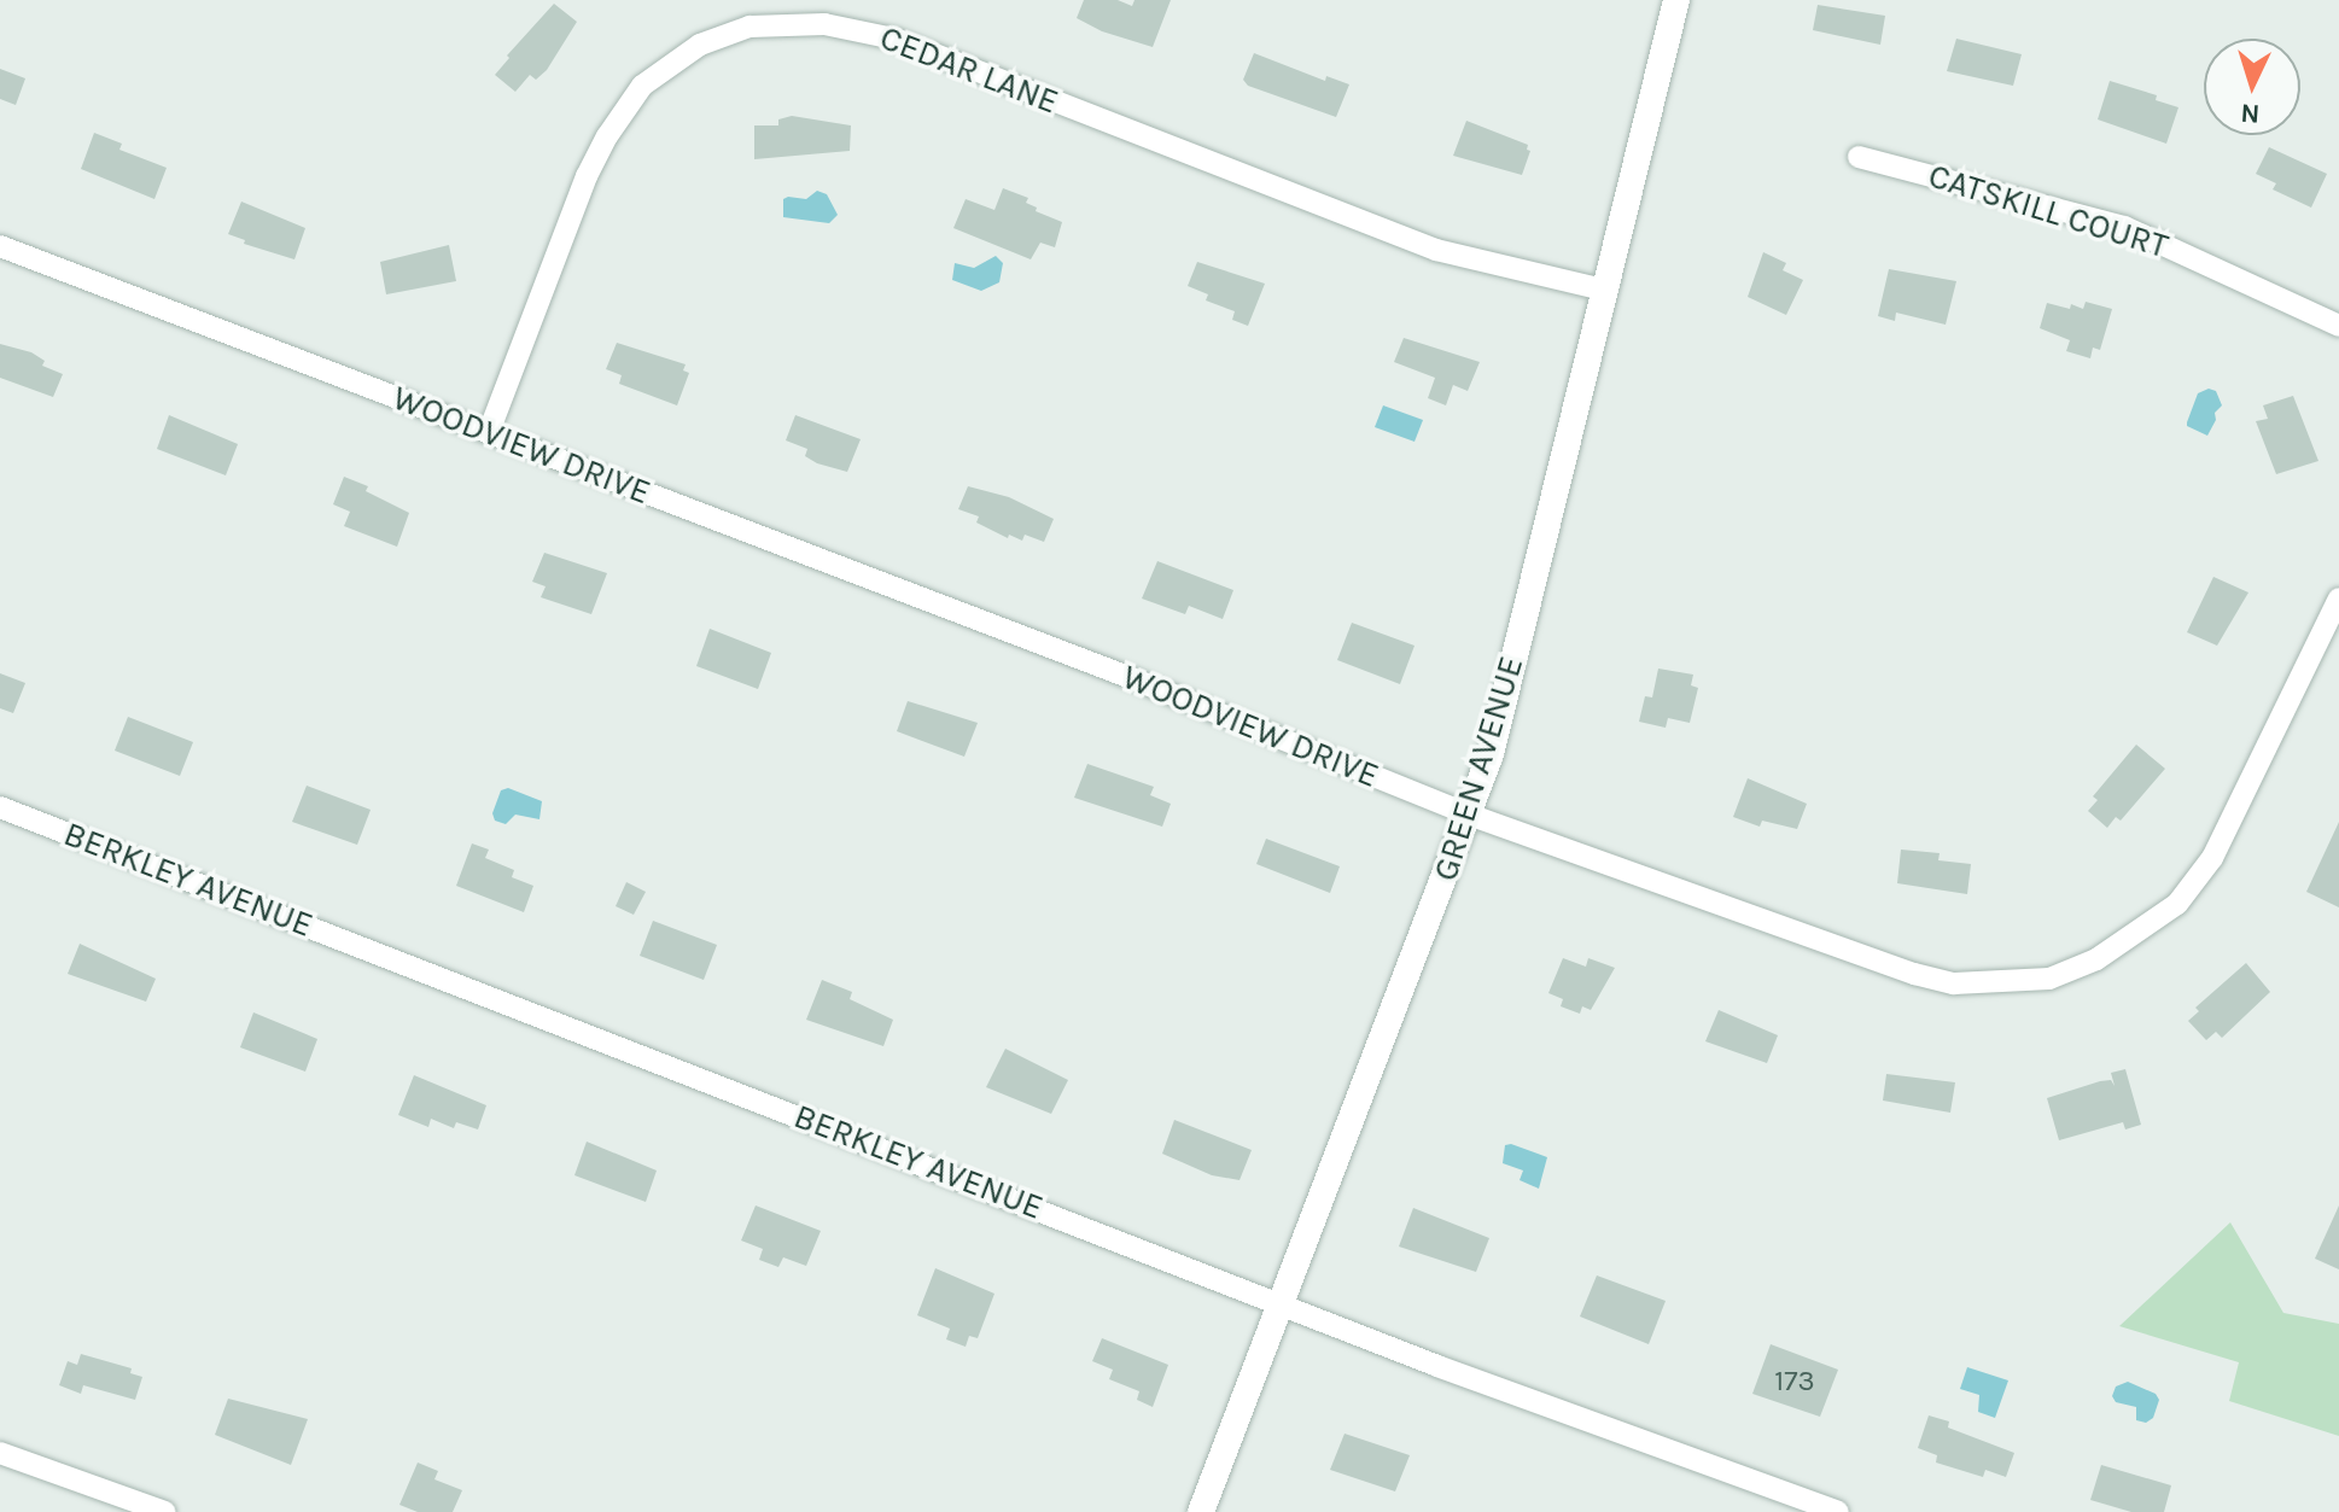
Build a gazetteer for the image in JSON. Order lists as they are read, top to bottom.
{
  "streets": {
    "street": [
      "CEDAR LANE",
      "CATSKILL COURT",
      "WOODVIEW DRIVE",
      "GREEN AVENUE",
      "BERKLEY AVENUE"
    ]
  },
  "crossings": [
    ["CEDAR LANE", "WOODVIEW DRIVE"],
    ["CEDAR LANE", "GREEN AVENUE"],
    ["WOODVIEW DRIVE", "GREEN AVENUE"],
    ["GREEN AVENUE", "BERKLEY AVENUE"]
  ],
  "house_numbers": ["173"],
  "north": "bottom"
}
